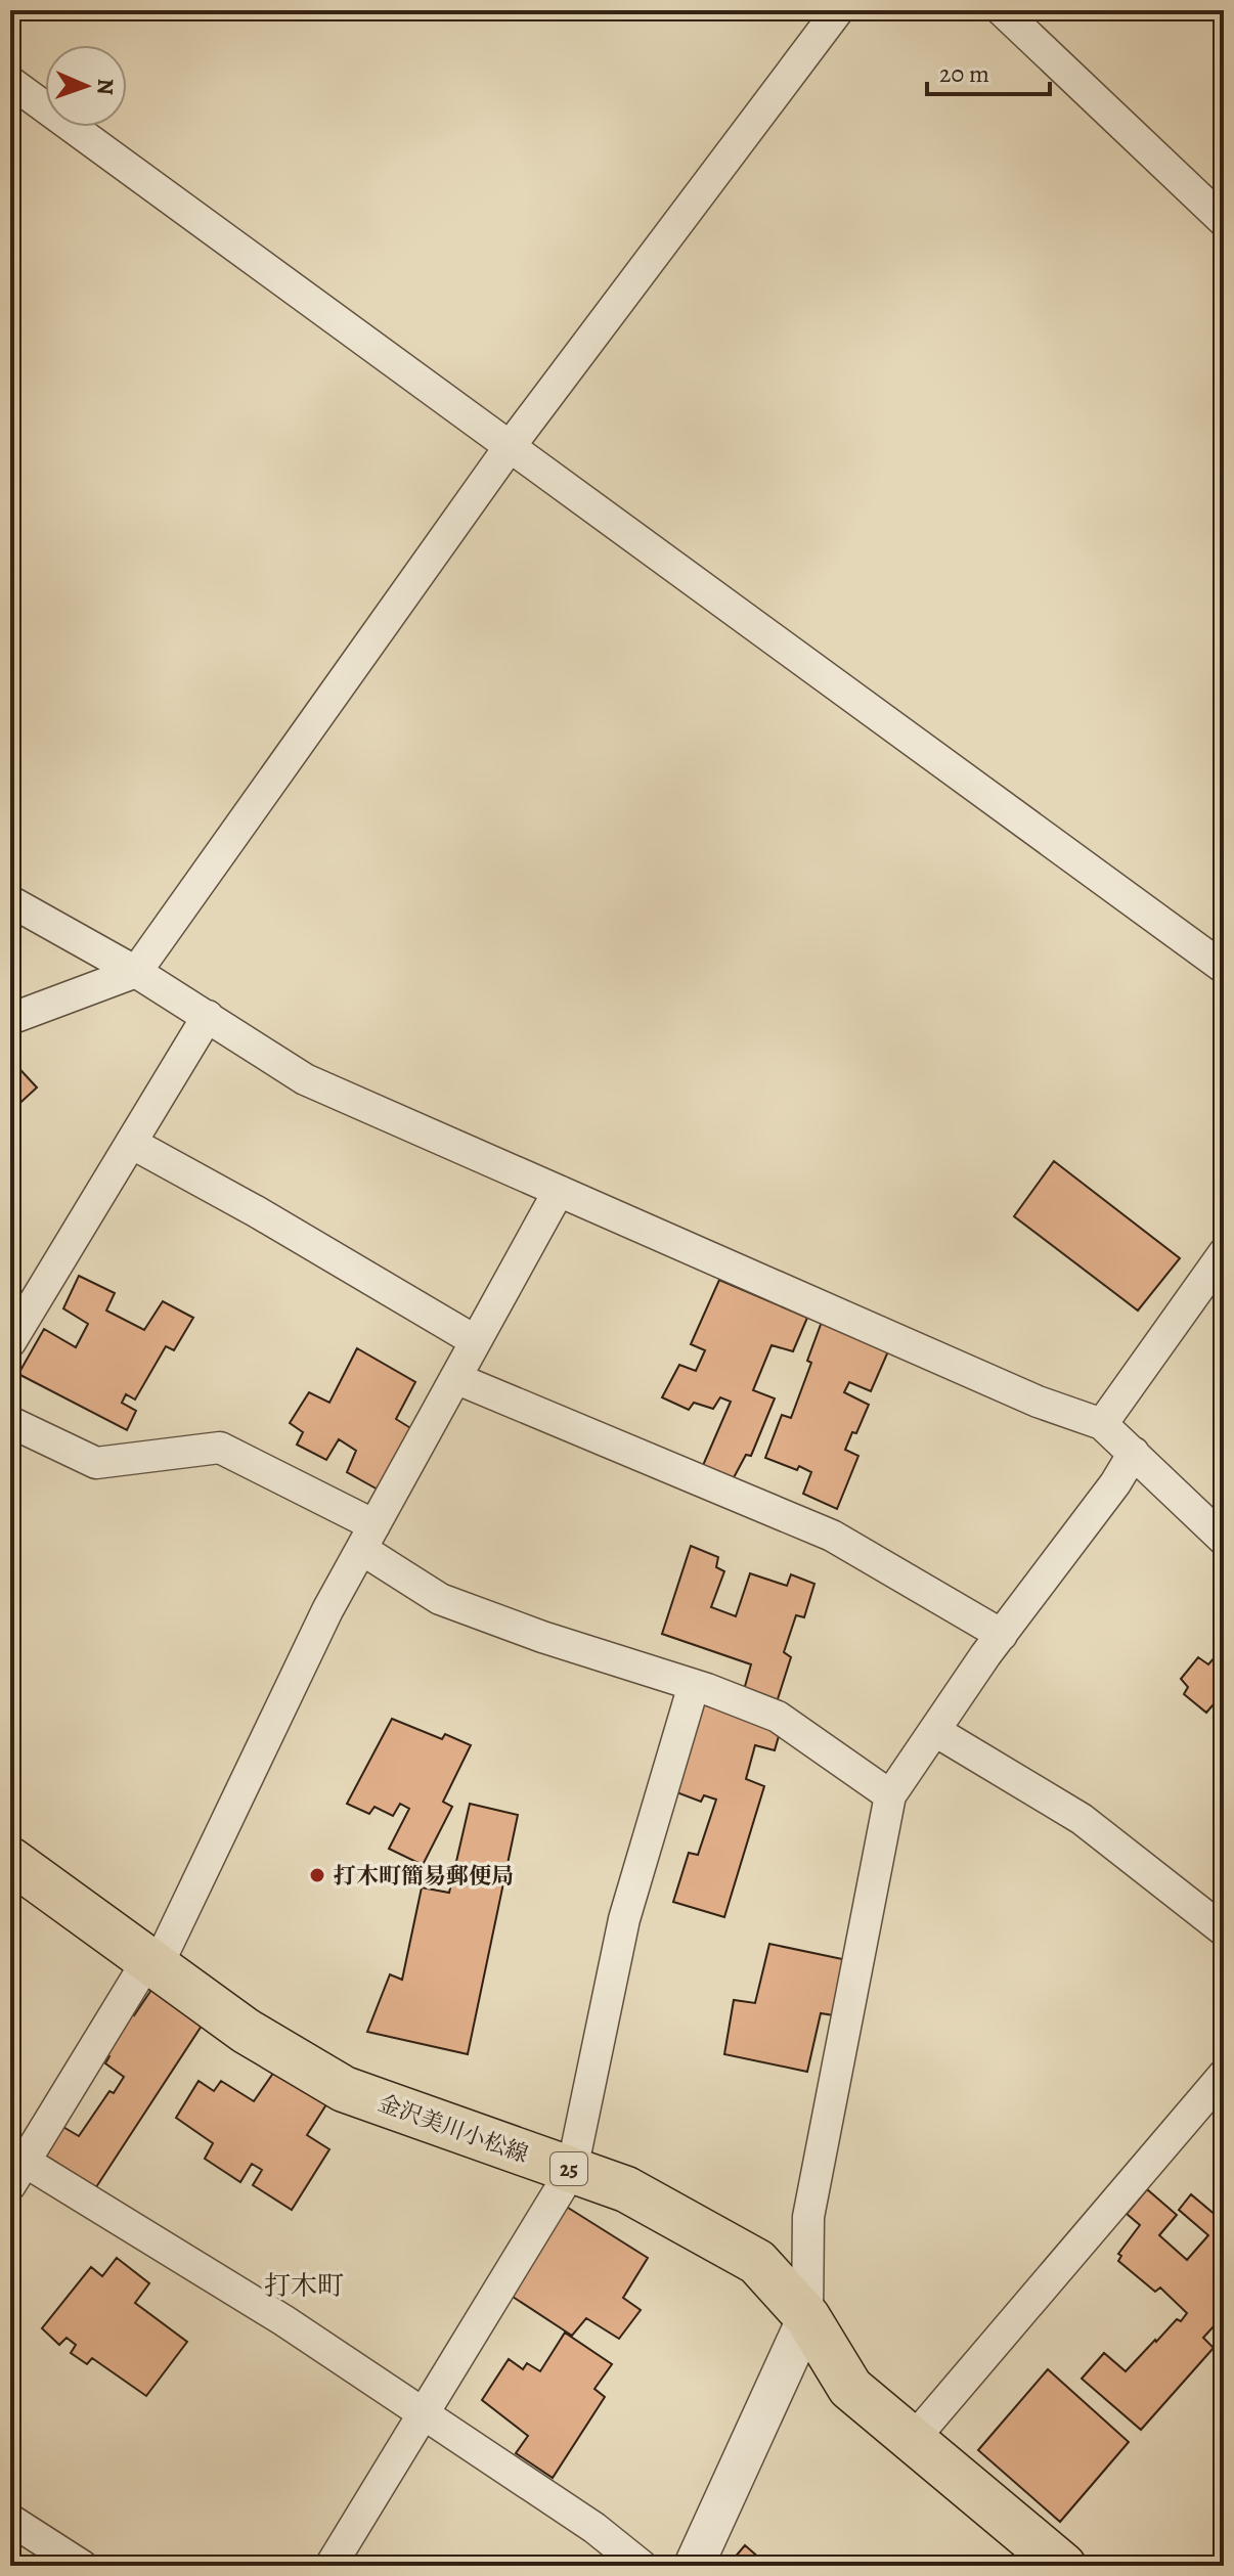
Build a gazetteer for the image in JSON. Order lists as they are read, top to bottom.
{
  "streets": {
    "main road": ["金沢美川小松線", "25"]
  },
  "districts": ["打木町"],
  "places": ["打木町簡易郵便局"],
  "scale_bar": "20 m",
  "north": "right"
}
